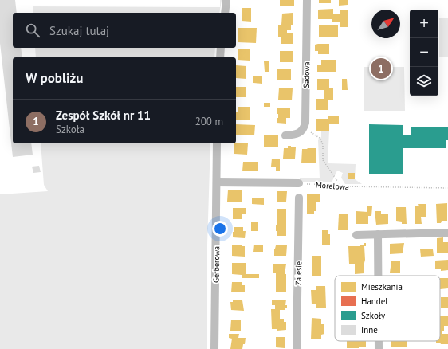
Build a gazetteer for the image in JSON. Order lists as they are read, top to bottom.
{
  "streets": {
    "street": ["Sadowa", "Gerberowa", "Zalesie"],
    "path": ["Morelowa"]
  },
  "legend": [
    "Mieszkania",
    "Handel",
    "Szkoły",
    "Inne"
  ],
  "north": "top right",
  "page": {
    "map_buttons": ["+", "−"],
    "search": "Szukaj tutaj",
    "pins": "1",
    "heading": "W pobliżu",
    "list": [
      {
        "mark": "1",
        "name": "Zespół Szkół nr 11",
        "note": "Szkoła",
        "value": "200 m"
      }
    ]
  }
}
